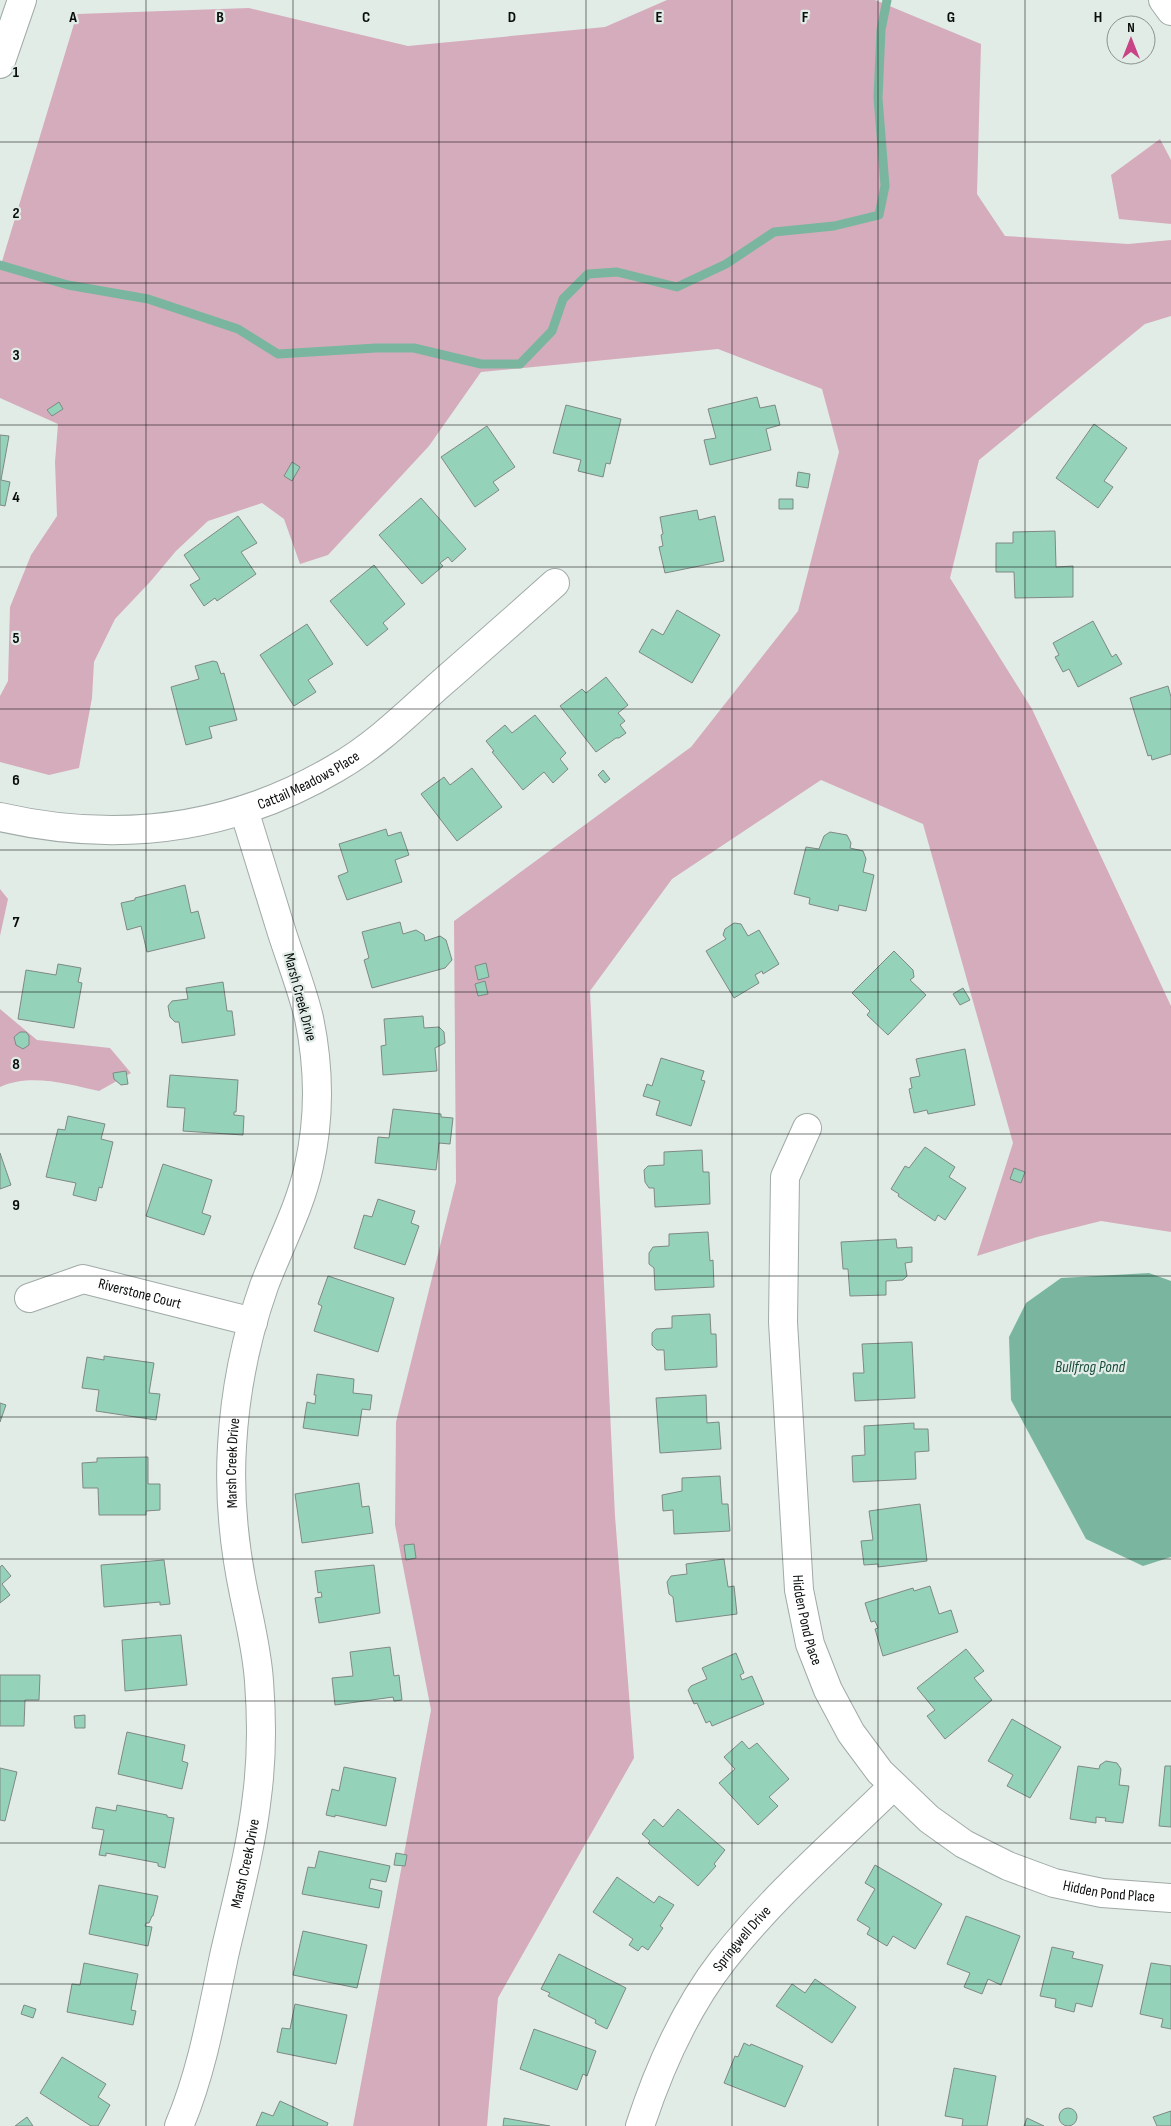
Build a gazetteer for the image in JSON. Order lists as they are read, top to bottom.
{
  "streets": {
    "street": [
      "Cattail Meadows Place",
      "Marsh Creek Drive",
      "Riverstone Court",
      "Hidden Pond Place",
      "Springwell Drive"
    ]
  },
  "crossings": [
    ["Cattail Meadows Place", "Marsh Creek Drive"],
    ["Marsh Creek Drive", "Riverstone Court"],
    ["Hidden Pond Place", "Springwell Drive"]
  ],
  "water": ["Bullfrog Pond"],
  "north": "top",
  "grid": {
    "columns": [
      "A",
      "B",
      "C",
      "D",
      "E",
      "F",
      "G",
      "H"
    ],
    "rows": [
      "1",
      "2",
      "3",
      "4",
      "5",
      "6",
      "7",
      "8",
      "9"
    ]
  }
}
